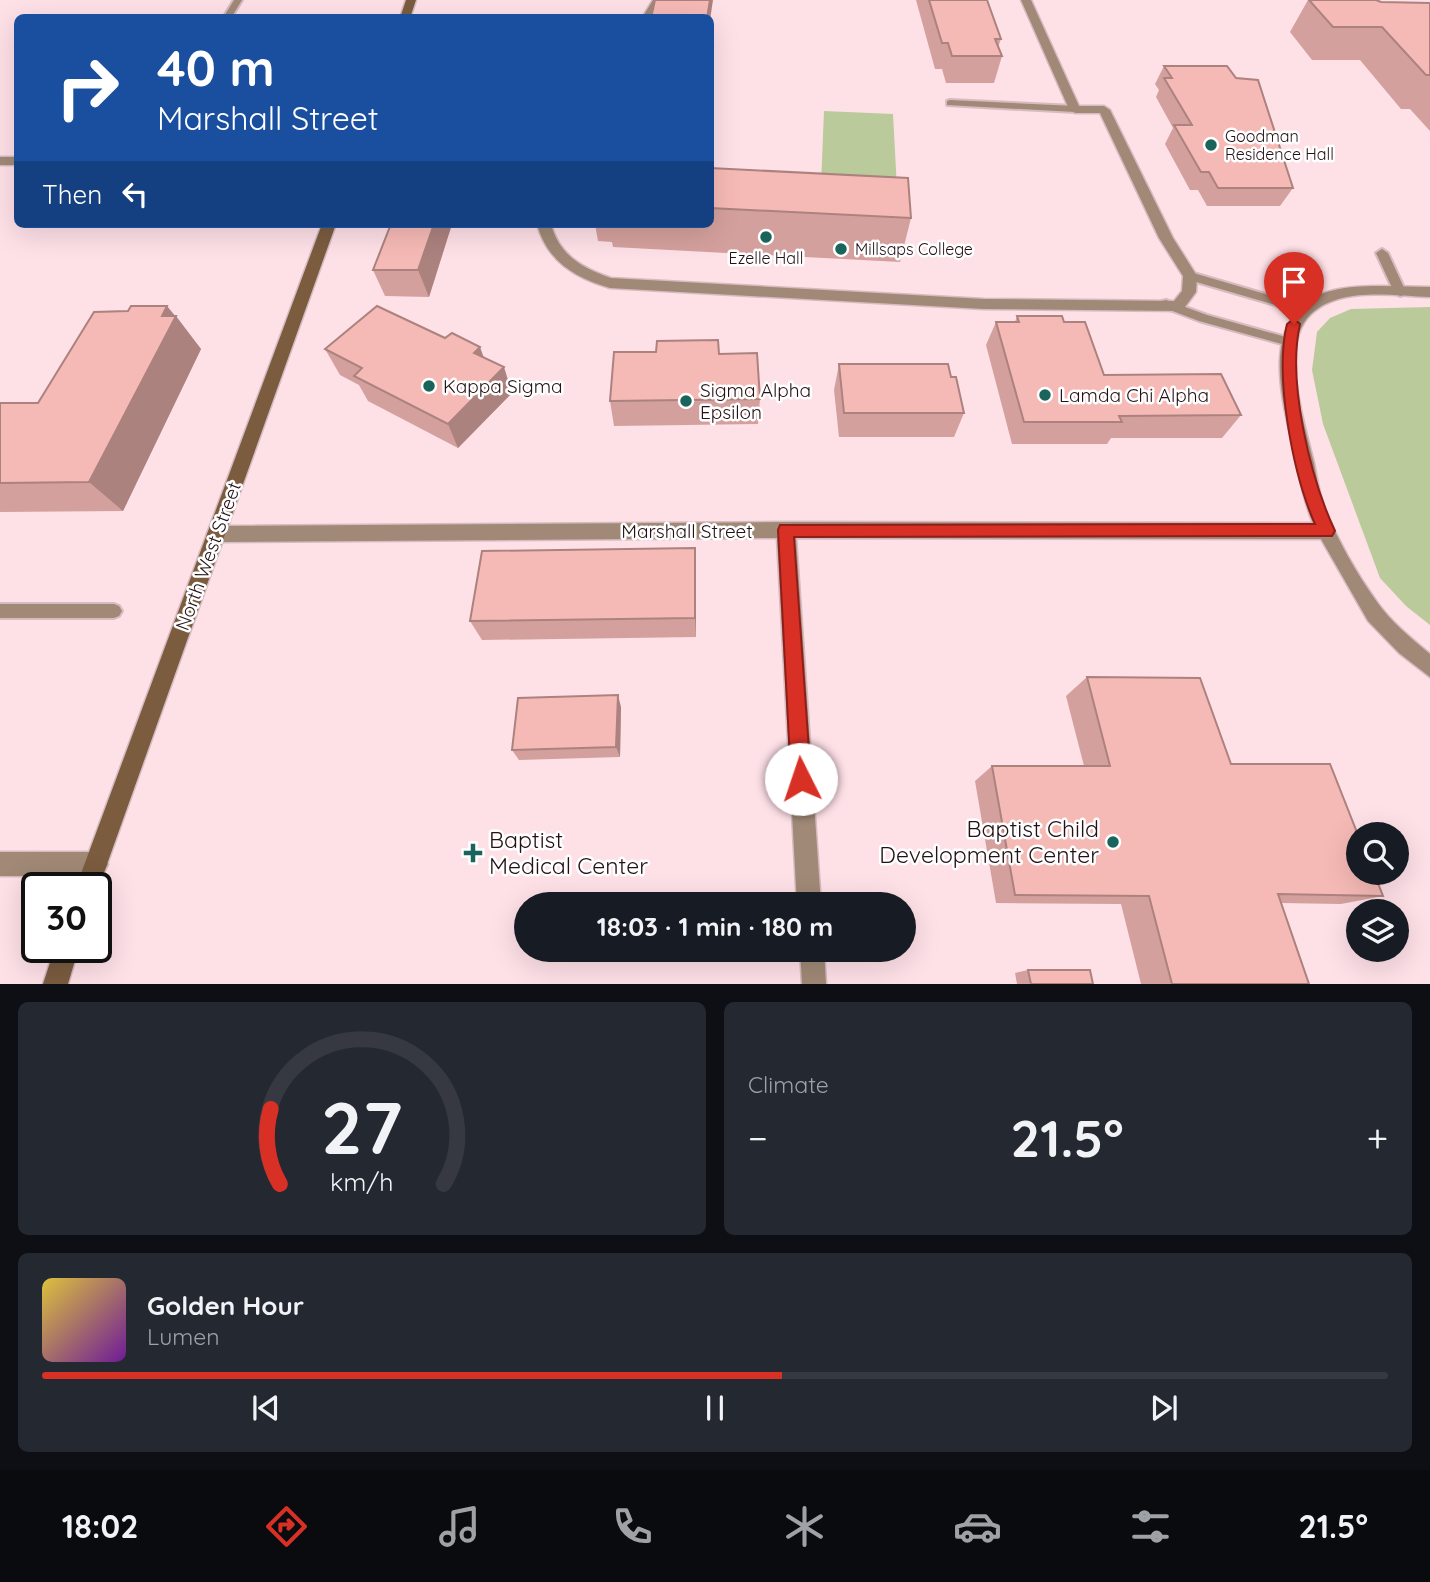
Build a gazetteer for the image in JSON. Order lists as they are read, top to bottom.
{
  "streets": {
    "street": ["Marshall Street", "North West Street"]
  },
  "crossings": [
    ["Marshall Street", "North West Street"]
  ],
  "places": {
    "other": [
      "Goodman Residence Hall",
      "Ezelle Hall",
      "Millsaps College",
      "Kappa Sigma",
      "Lamda Chi Alpha",
      "Sigma Alpha Epsilon",
      "Baptist Child Development Center"
    ],
    "health": ["Baptist Medical Center"]
  },
  "page": {
    "turn": ["40 m", "Marshall Street"],
    "then": "Then",
    "limit": "30",
    "trip": "18:03 · 1 min · 180 m",
    "tile": "Climate",
    "heat": ["−", "21.5°", "+"],
    "song": ["Golden Hour", "Lumen"],
    "tabs": ["18:02", "21.5°"],
    "gauge": ["27", "km/h"]
  }
}
